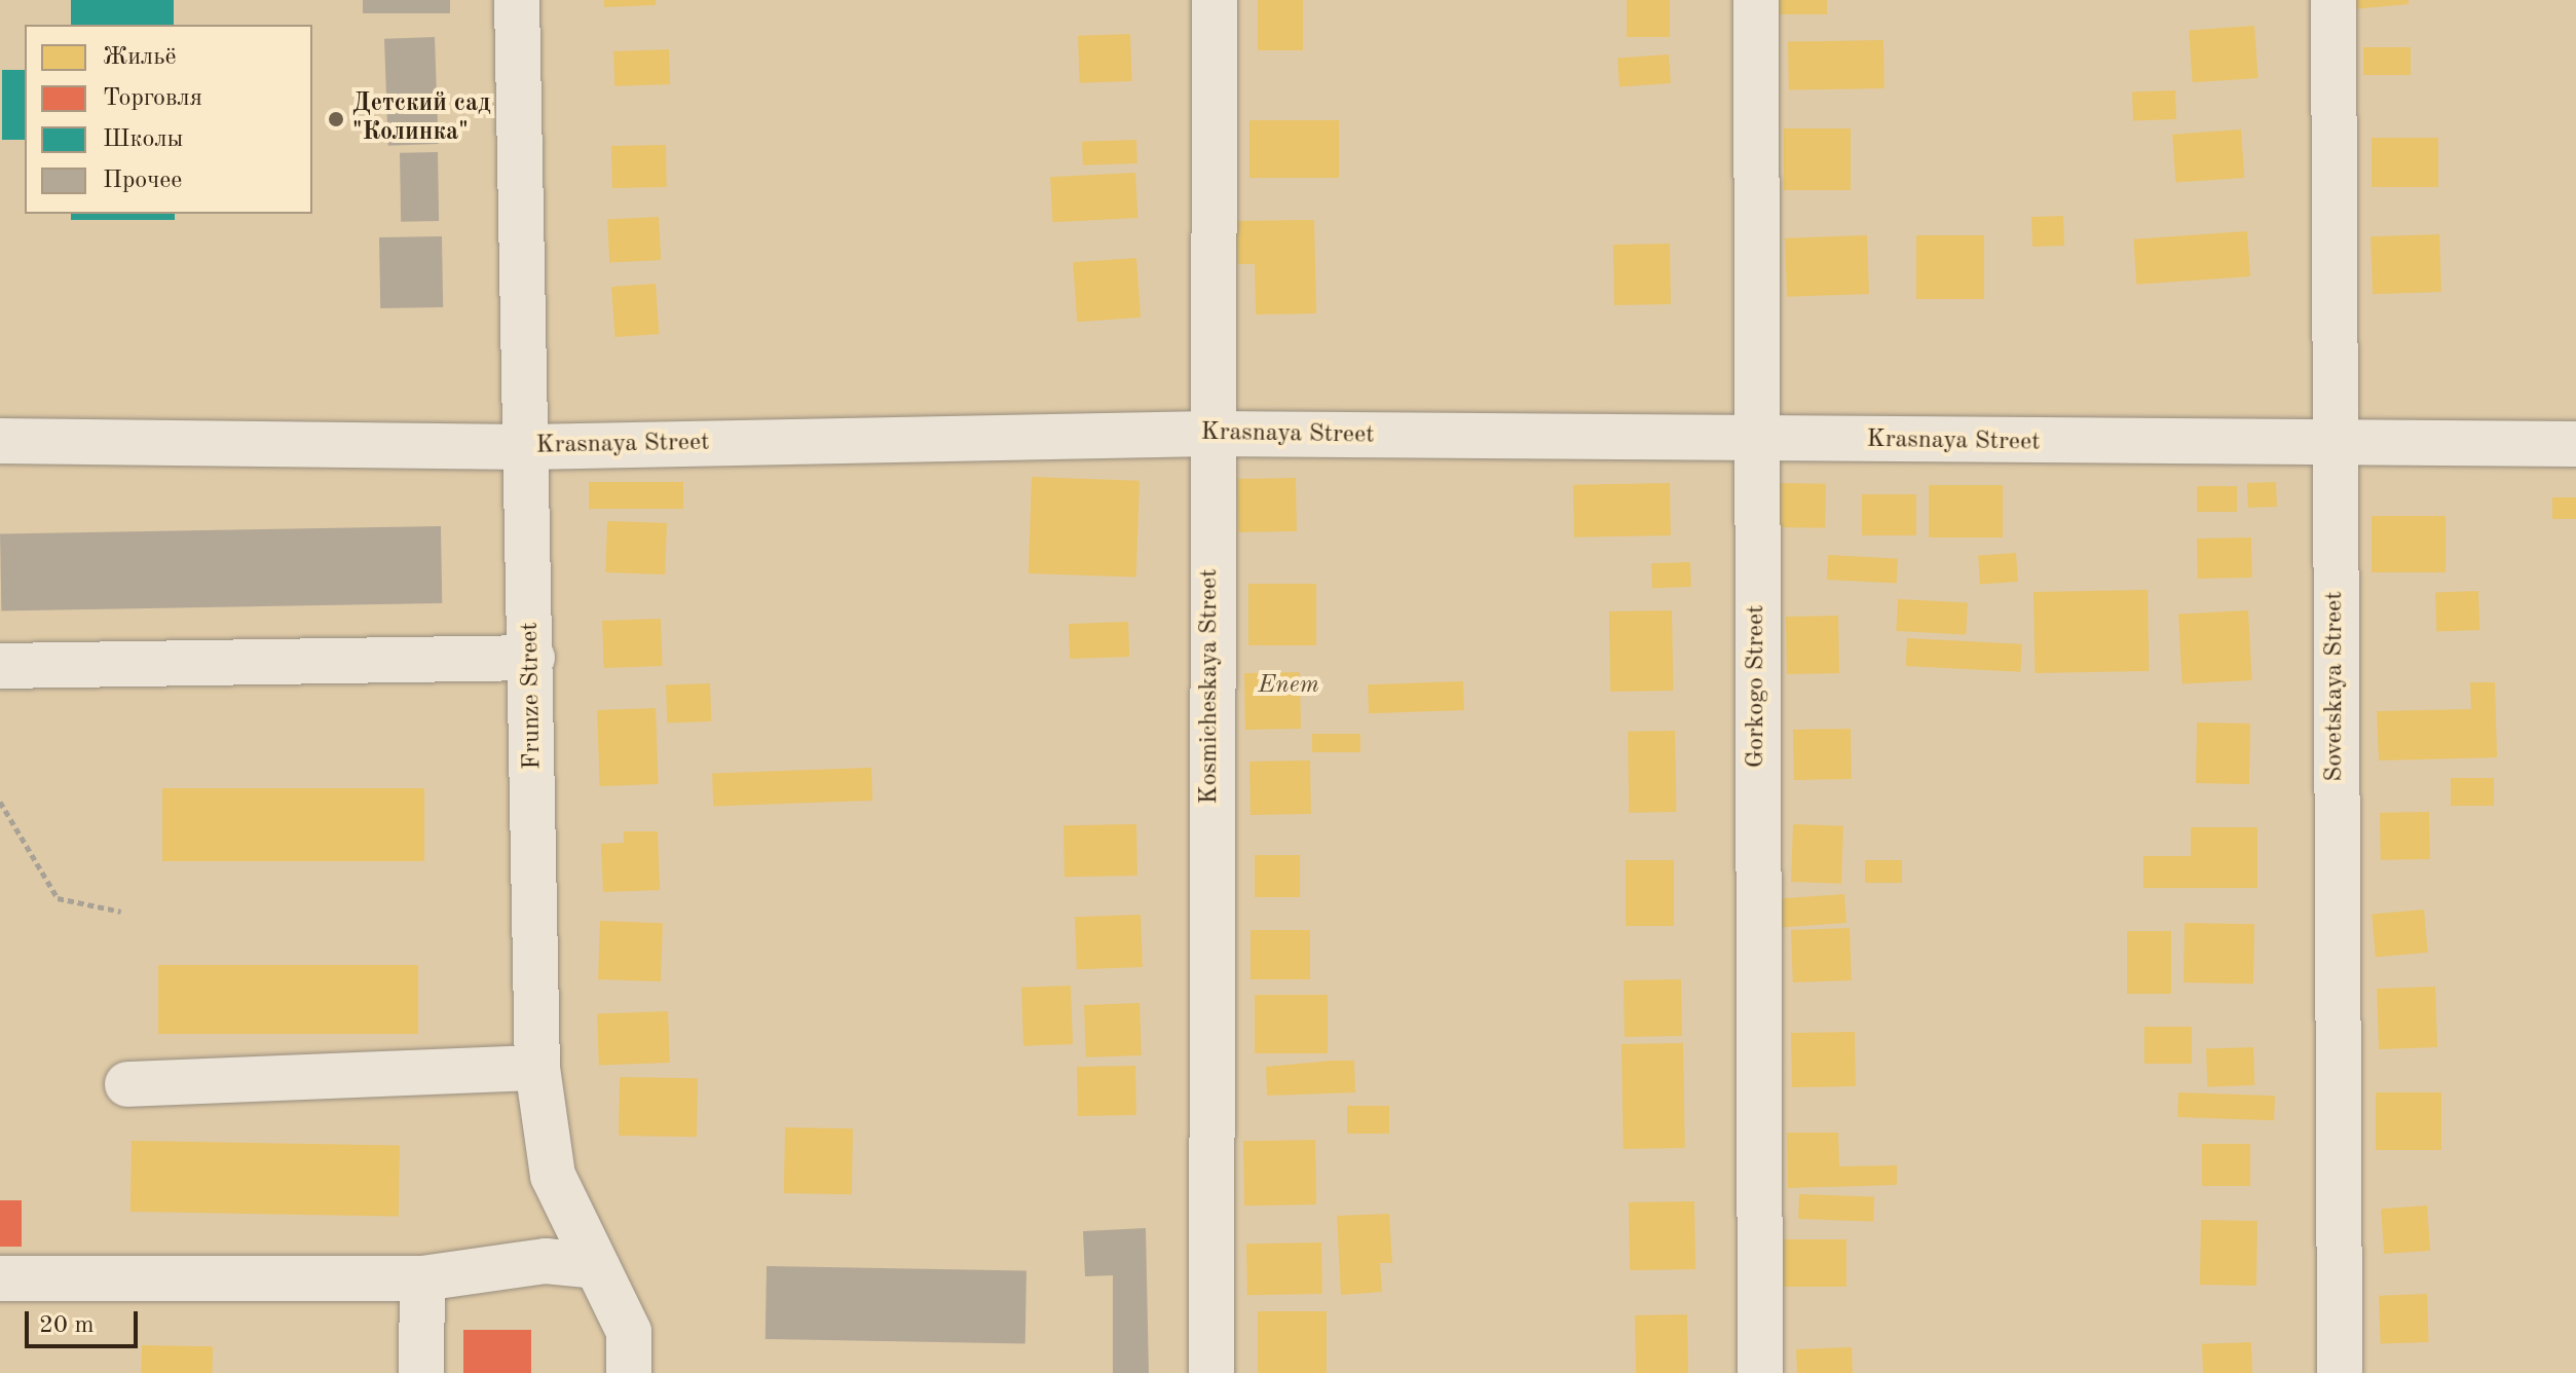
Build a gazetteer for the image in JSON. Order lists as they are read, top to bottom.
{
  "streets": {
    "street": [
      "Krasnaya Street",
      "Kosmicheskaya Street",
      "Gorkogo Street",
      "Sovetskaya Street",
      "Frunze Street"
    ]
  },
  "crossings": [
    ["Krasnaya Street", "Kosmicheskaya Street"],
    ["Krasnaya Street", "Gorkogo Street"],
    ["Krasnaya Street", "Sovetskaya Street"],
    ["Krasnaya Street", "Frunze Street"]
  ],
  "parks": ["Enem"],
  "places": ["Детский сад \"Колинка\""],
  "legend": [
    "Жильё",
    "Торговля",
    "Школы",
    "Прочее"
  ],
  "scale_bar": "20 m"
}
